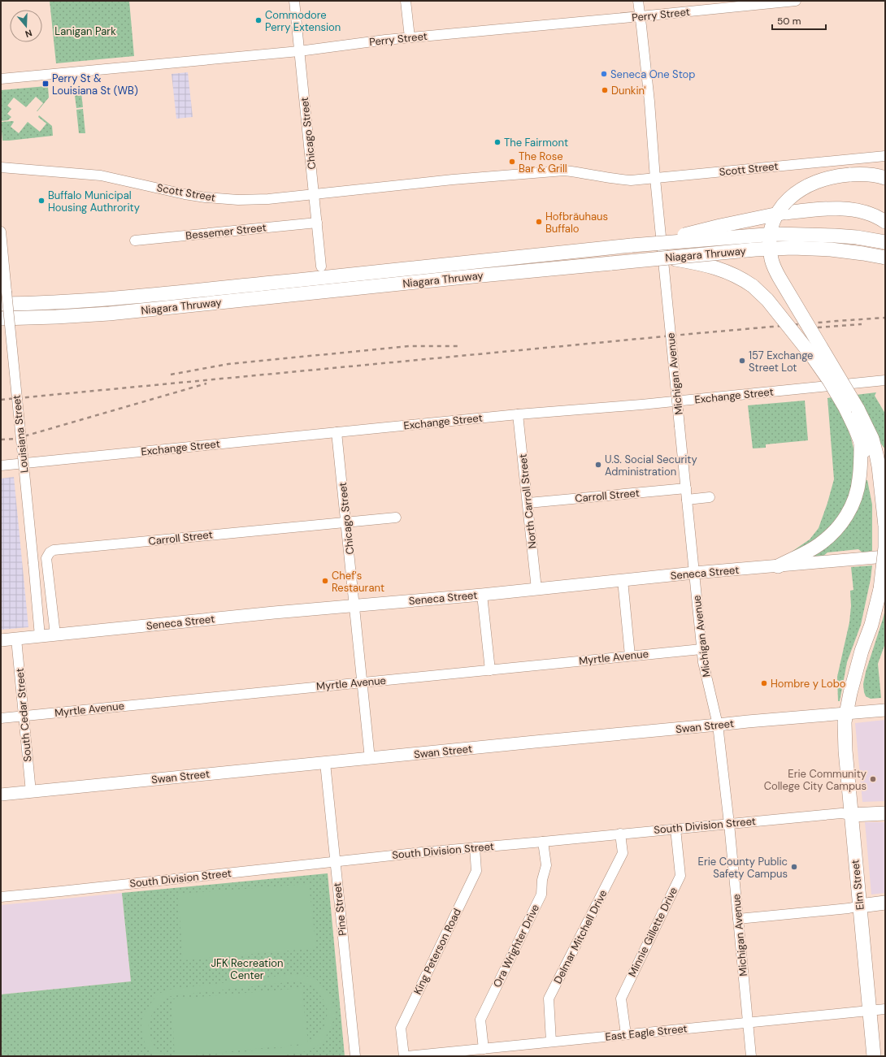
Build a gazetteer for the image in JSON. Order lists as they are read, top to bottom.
{
  "streets": {
    "highway": ["Niagara Thruway", "South Division Street", "Elm Street"],
    "main road": ["Seneca Street", "Swan Street"],
    "street": [
      "Perry Street",
      "Chicago Street",
      "Scott Street",
      "Bessemer Street",
      "Michigan Avenue",
      "Exchange Street",
      "Louisiana Street",
      "Carroll Street",
      "North Carroll Street",
      "Myrtle Avenue",
      "South Cedar Street",
      "Pine Street",
      "Minnie Gillette Drive",
      "Delmar Mitchell Drive",
      "Ora Wrighter Drive",
      "King Peterson Road",
      "East Eagle Street"
    ]
  },
  "crossings": [
    ["Perry Street", "Chicago Street"],
    ["Perry Street", "Michigan Avenue"],
    ["Chicago Street", "Scott Street"],
    ["Chicago Street", "Bessemer Street"],
    ["Chicago Street", "Exchange Street"],
    ["Chicago Street", "Carroll Street"],
    ["Chicago Street", "Seneca Street"],
    ["Chicago Street", "Myrtle Avenue"],
    ["Chicago Street", "Swan Street"],
    ["Scott Street", "Michigan Avenue"],
    ["Michigan Avenue", "Carroll Street"],
    ["Michigan Avenue", "Seneca Street"],
    ["Michigan Avenue", "Myrtle Avenue"],
    ["Michigan Avenue", "Swan Street"],
    ["Michigan Avenue", "South Division Street"],
    ["Michigan Avenue", "East Eagle Street"],
    ["Exchange Street", "North Carroll Street"],
    ["Louisiana Street", "Seneca Street"],
    ["Carroll Street", "North Carroll Street"],
    ["Carroll Street", "Seneca Street"],
    ["North Carroll Street", "Seneca Street"],
    ["Seneca Street", "South Cedar Street"],
    ["Myrtle Avenue", "South Cedar Street"],
    ["South Cedar Street", "Swan Street"],
    ["Swan Street", "Elm Street"],
    ["Swan Street", "Pine Street"],
    ["South Division Street", "Elm Street"],
    ["South Division Street", "Pine Street"],
    ["South Division Street", "Minnie Gillette Drive"],
    ["South Division Street", "Delmar Mitchell Drive"],
    ["South Division Street", "Ora Wrighter Drive"],
    ["South Division Street", "King Peterson Road"],
    ["Elm Street", "East Eagle Street"],
    ["Minnie Gillette Drive", "East Eagle Street"],
    ["Delmar Mitchell Drive", "East Eagle Street"],
    ["Ora Wrighter Drive", "East Eagle Street"]
  ],
  "parks": ["Lanigan Park", "JFK Recreation Center"],
  "places": {
    "other": [
      "Commodore Perry Extension",
      "Seneca One Stop",
      "Dunkin'",
      "The Fairmont",
      "The Rose Bar & Grill",
      "Buffalo Municipal Housing Authrority",
      "Hofbräuhaus Buffalo",
      "157 Exchange Street Lot",
      "U.S. Social Security Administration",
      "Chef's Restaurant",
      "Hombre y Lobo",
      "Erie Community College City Campus",
      "Erie County Public Safety Campus"
    ],
    "transit": ["Perry St & Louisiana St (WB)"]
  },
  "scale_bar": "50 m",
  "north": "bottom"
}
